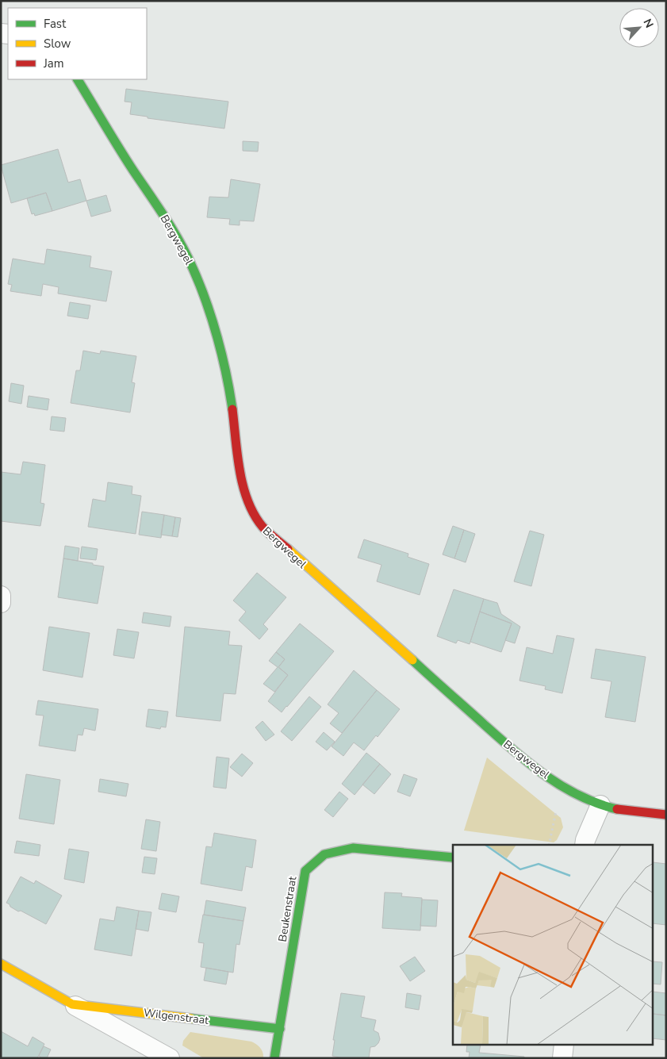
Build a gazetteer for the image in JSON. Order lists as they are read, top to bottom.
{
  "streets": {
    "street": ["Bergwegel", "Beukenstraat", "Wilgenstraat"]
  },
  "crossings": [
    ["Beukenstraat", "Wilgenstraat"]
  ],
  "legend": ["Fast", "Slow", "Jam"],
  "north": "top right"
}
